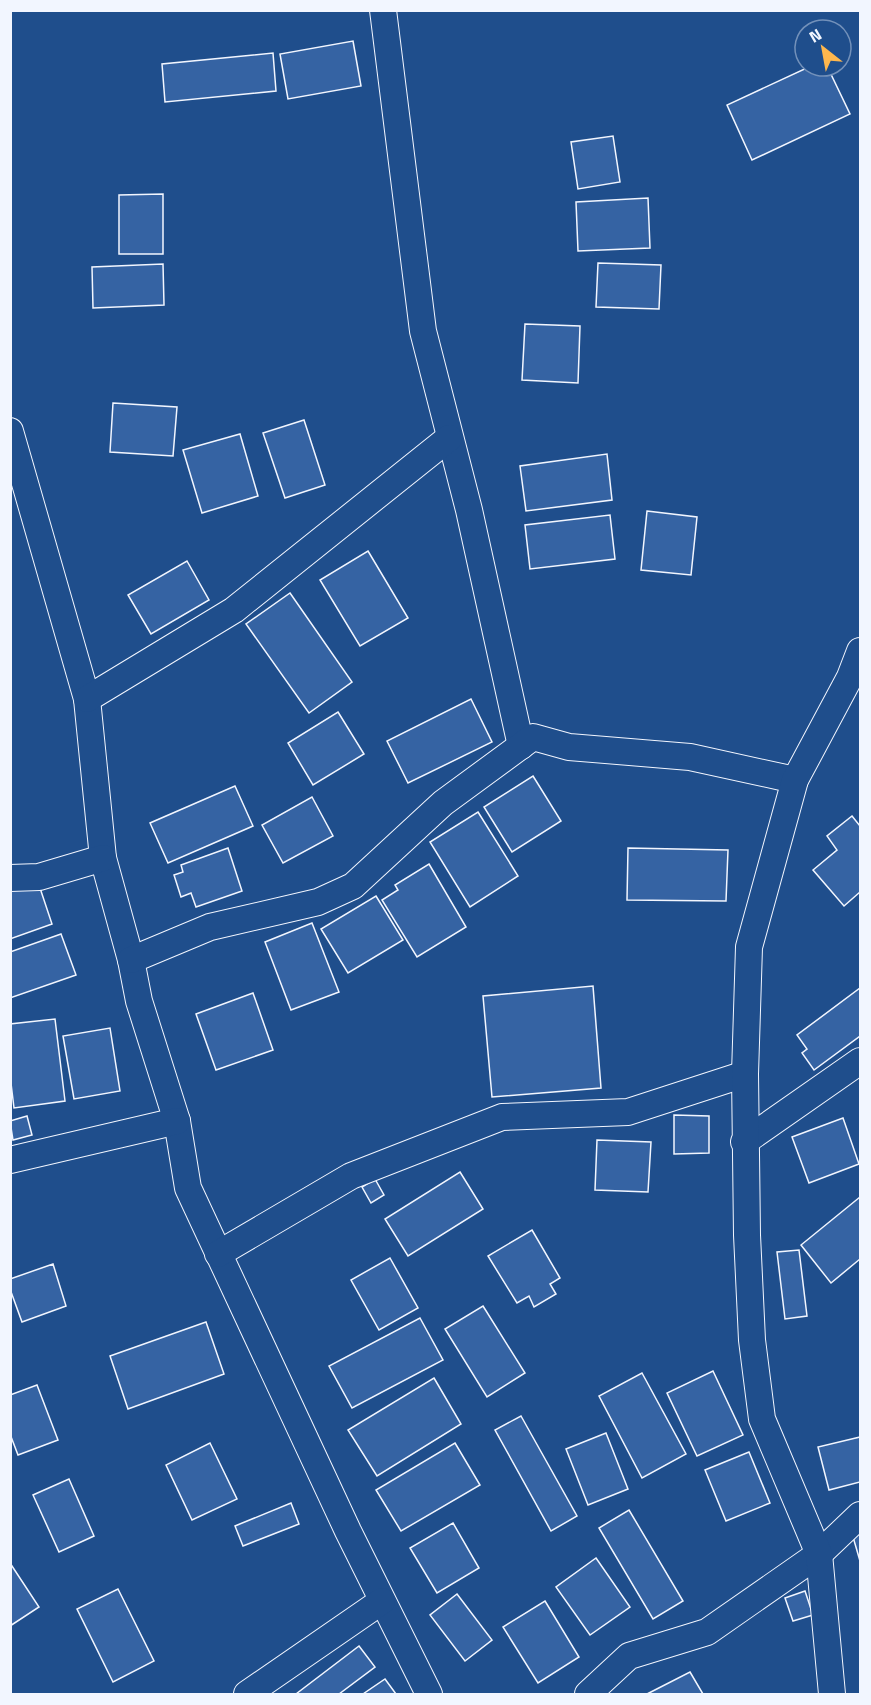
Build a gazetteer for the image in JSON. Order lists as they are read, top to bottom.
{
  "north": "top left"
}
